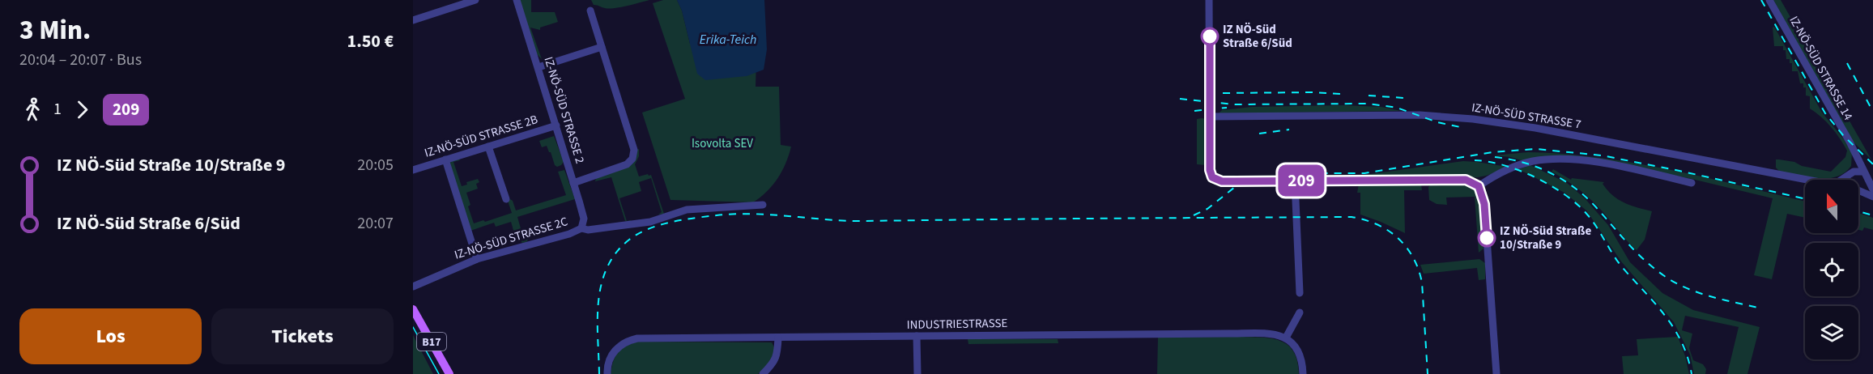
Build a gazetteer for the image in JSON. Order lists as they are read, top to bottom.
{
  "streets": {
    "main road": ["B17"],
    "street": [
      "IZ-NÖ-SÜD STRASSE 14",
      "IZ-NÖ-SÜD STRASSE 2",
      "IZ-NÖ-SÜD STRASSE 7",
      "IZ-NÖ-SÜD STRASSE 2B",
      "IZ-NÖ-SÜD STRASSE 2C",
      "INDUSTRIESTRASSE"
    ]
  },
  "crossings": [
    ["IZ-NÖ-SÜD STRASSE 2", "IZ-NÖ-SÜD STRASSE 2B"],
    ["IZ-NÖ-SÜD STRASSE 2", "IZ-NÖ-SÜD STRASSE 2C"]
  ],
  "water": ["Erika-Teich"],
  "parks": ["Isovolta SEV"],
  "places": ["IZ NÖ-Süd Straße 6/Süd", "IZ NÖ-Süd Straße 10/Straße 9"],
  "lines": ["bus line 209"],
  "north": "top",
  "page": {
    "heading": ["3 Min.", "20:04 – 20:07 · Bus", "1.50 €"],
    "on_map": "209",
    "legs": ["1", "209"],
    "list": [
      {
        "name": "IZ NÖ-Süd Straße 10/Straße 9",
        "value": "20:05"
      },
      {
        "name": "IZ NÖ-Süd Straße 6/Süd",
        "value": "20:07"
      }
    ],
    "buttons": ["Los", "Tickets"]
  }
}
